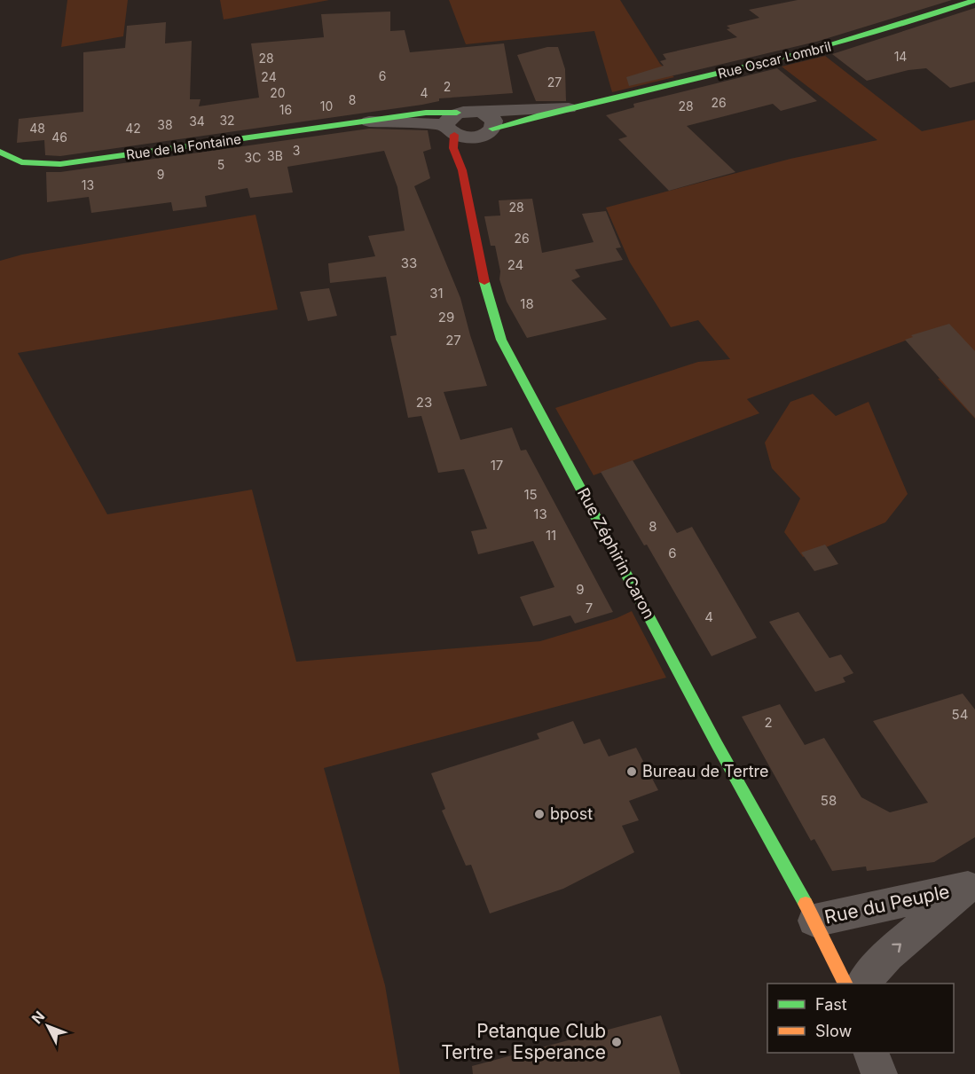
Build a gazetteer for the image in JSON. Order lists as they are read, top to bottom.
{
  "streets": {
    "street": [
      "Rue Oscar Lombril",
      "Rue de la Fontaine",
      "Rue Zéphirin Caron",
      "Rue du Peuple"
    ]
  },
  "crossings": [
    ["Rue Oscar Lombril", "Rue de la Fontaine"],
    ["Rue Oscar Lombril", "Rue Zéphirin Caron"],
    ["Rue de la Fontaine", "Rue Zéphirin Caron"],
    ["Rue Zéphirin Caron", "Rue du Peuple"]
  ],
  "one_way": ["Rue du Peuple"],
  "places": ["Bureau de Tertre", "bpost", "Petanque Club Tertre - Esperance"],
  "house_numbers": [
    "14",
    "28",
    "6",
    "24",
    "27",
    "2",
    "20",
    "4",
    "8",
    "26",
    "10",
    "28",
    "16",
    "32",
    "34",
    "38",
    "48",
    "42",
    "46",
    "3",
    "3B",
    "3C",
    "5",
    "9",
    "13",
    "28",
    "26",
    "33",
    "24",
    "31",
    "18",
    "29",
    "27",
    "23",
    "17",
    "15",
    "13",
    "8",
    "11",
    "6",
    "9",
    "7",
    "4",
    "54",
    "2",
    "58"
  ],
  "legend": ["Fast", "Slow"],
  "north": "top left"
}
